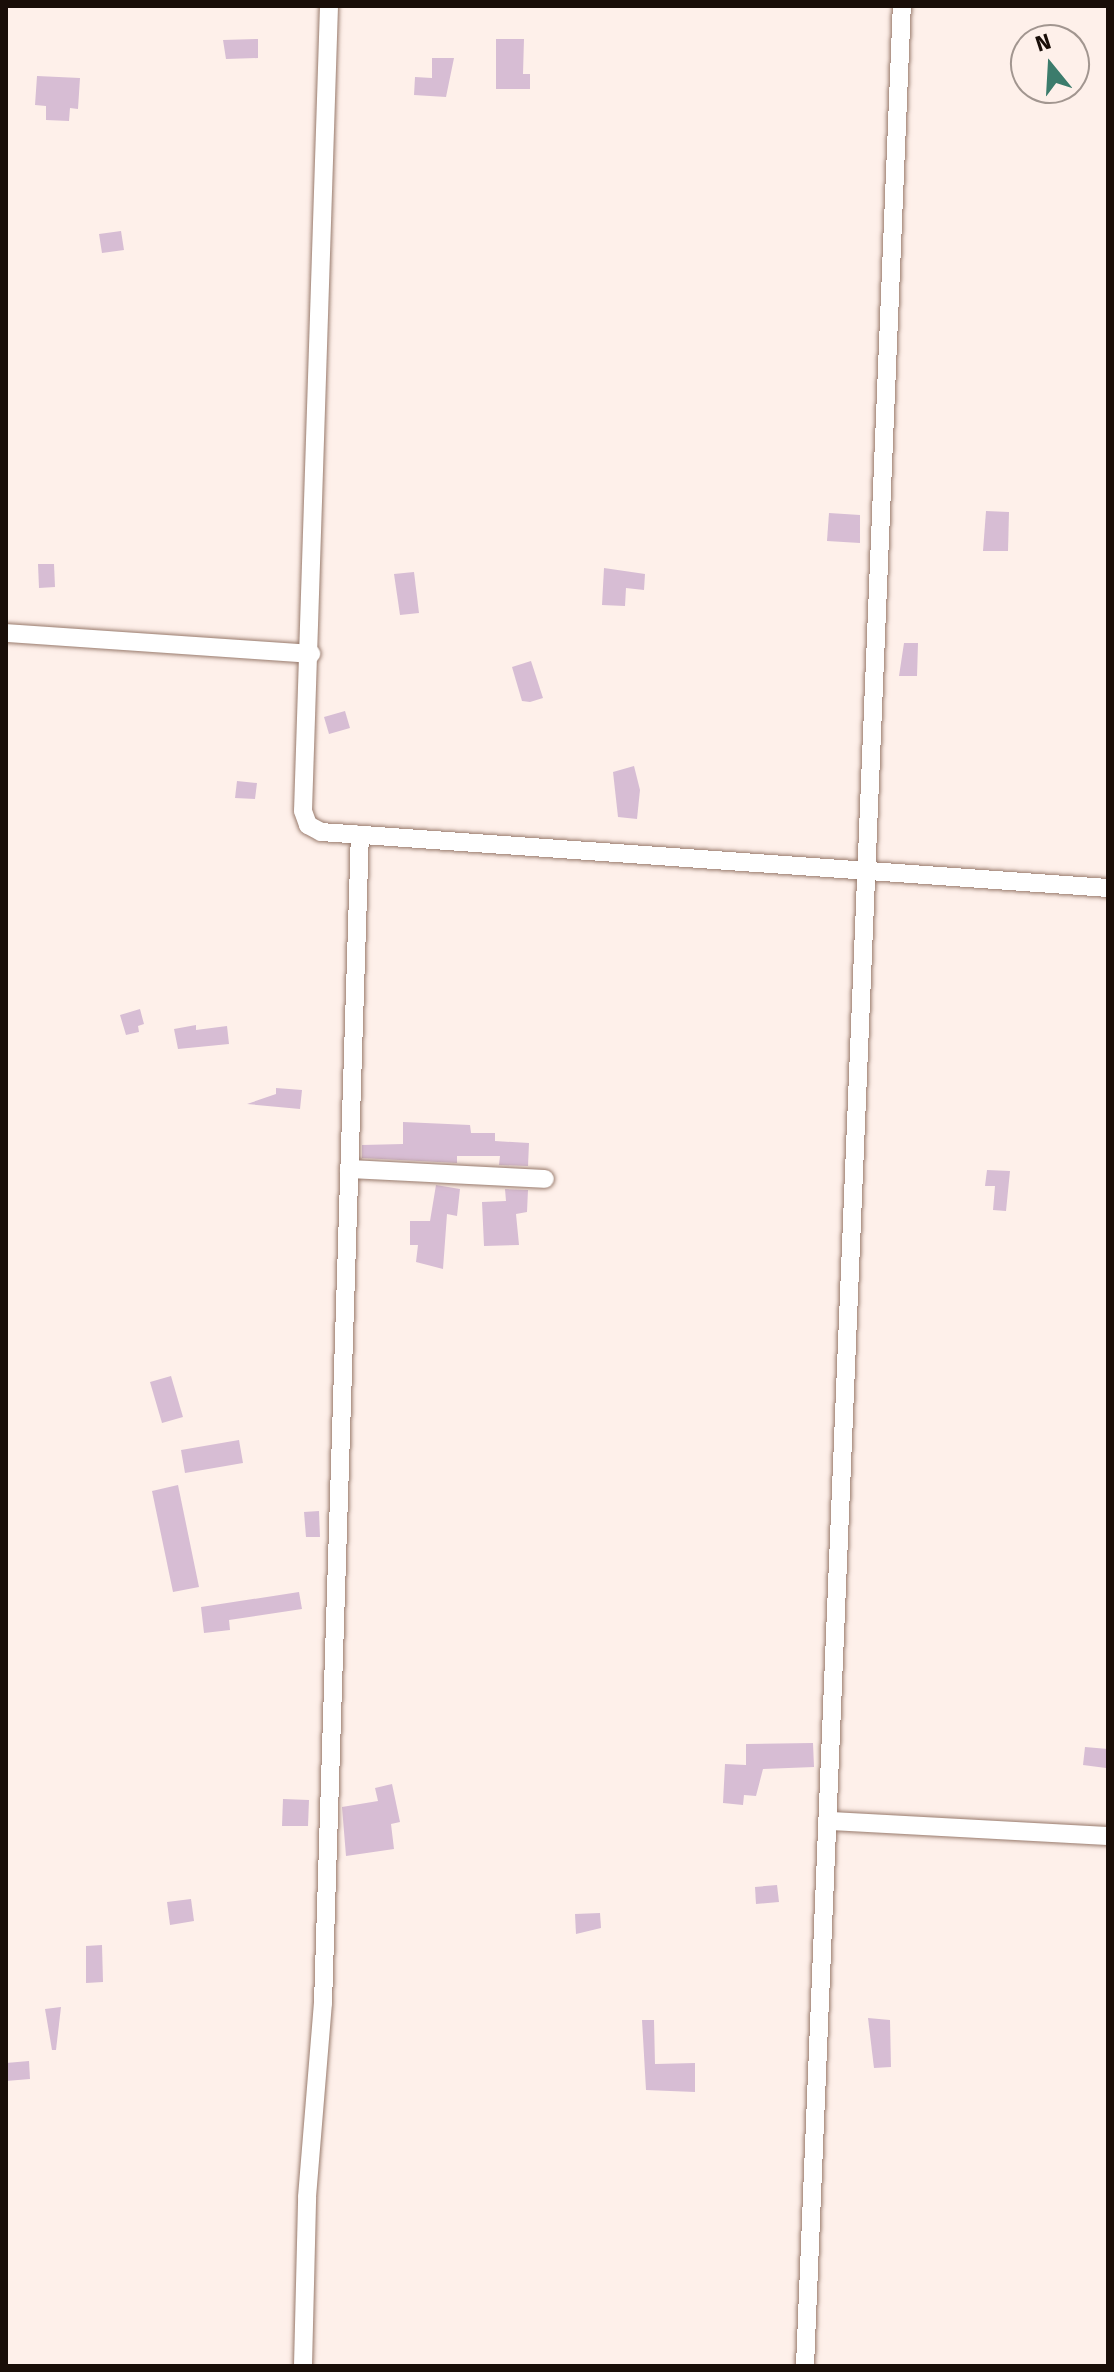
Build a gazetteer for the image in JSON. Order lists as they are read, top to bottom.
{
  "north": "top"
}
